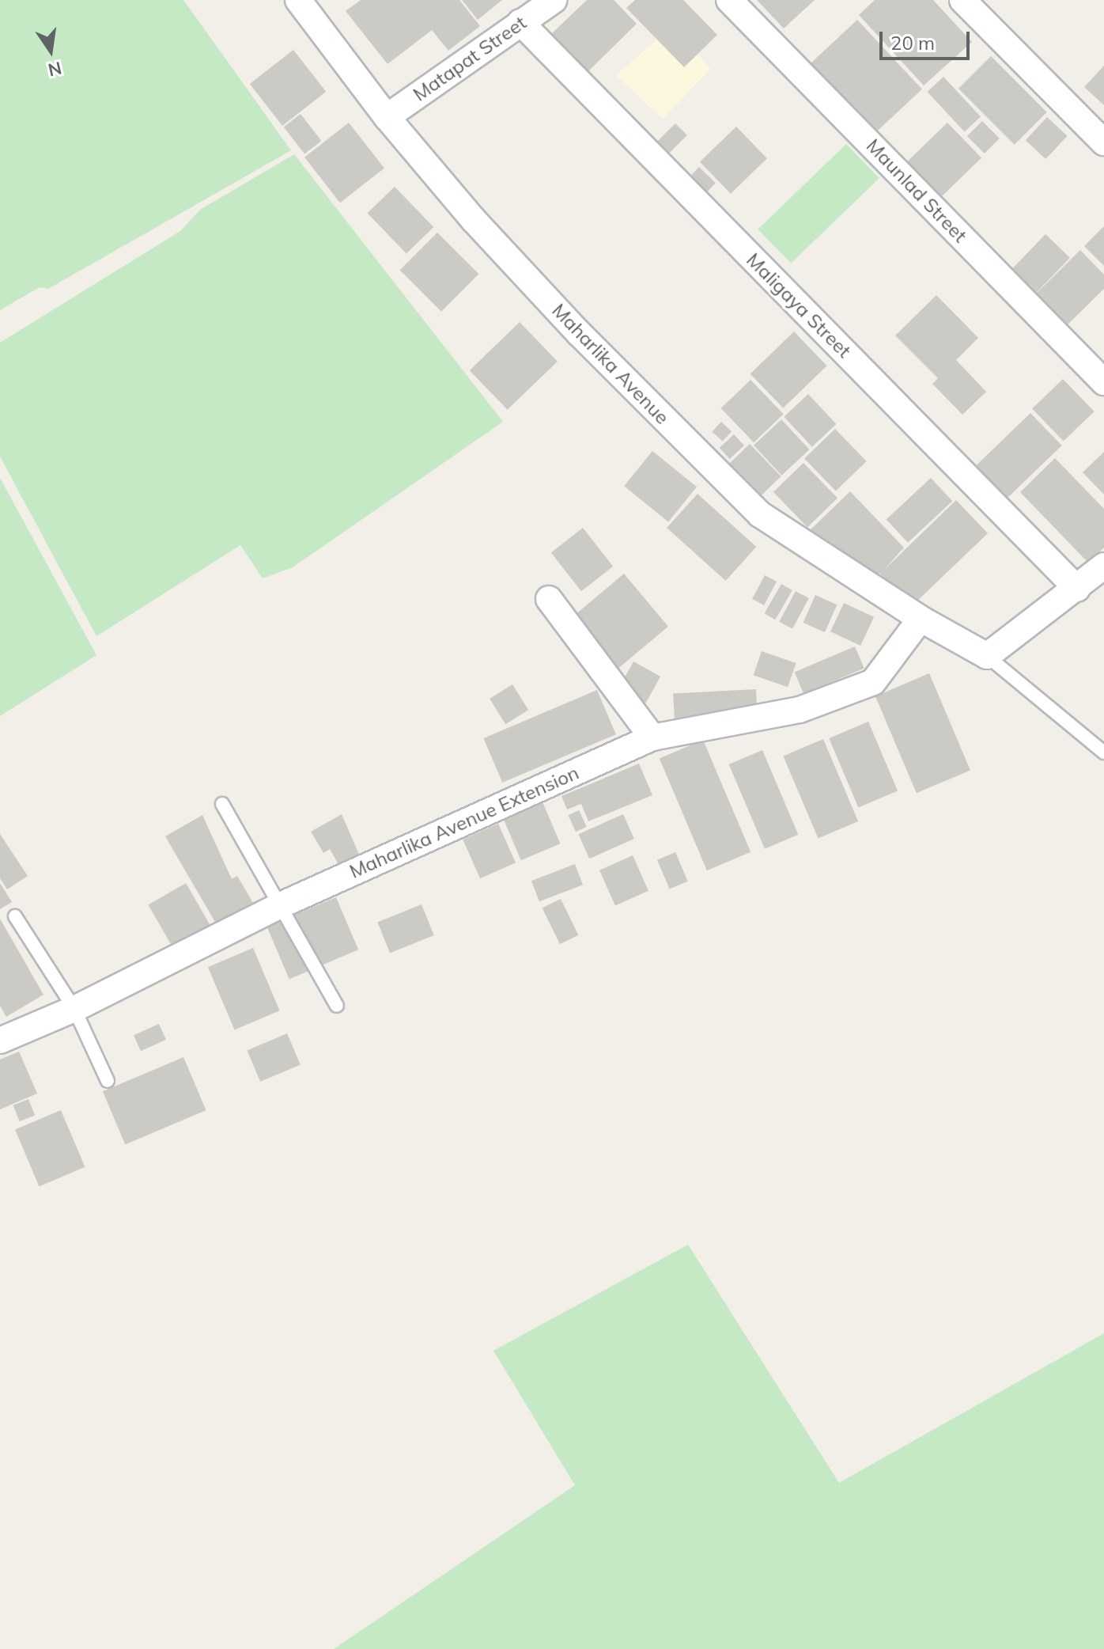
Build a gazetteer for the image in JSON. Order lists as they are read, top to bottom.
{
  "streets": {
    "street": [
      "Matapat Street",
      "Maunlad Street",
      "Maligaya Street",
      "Maharlika Avenue",
      "Maharlika Avenue Extension"
    ]
  },
  "crossings": [
    ["Matapat Street", "Maligaya Street"],
    ["Matapat Street", "Maharlika Avenue"],
    ["Maharlika Avenue", "Maharlika Avenue Extension"]
  ],
  "scale_bar": "20 m",
  "north": "bottom"
}
